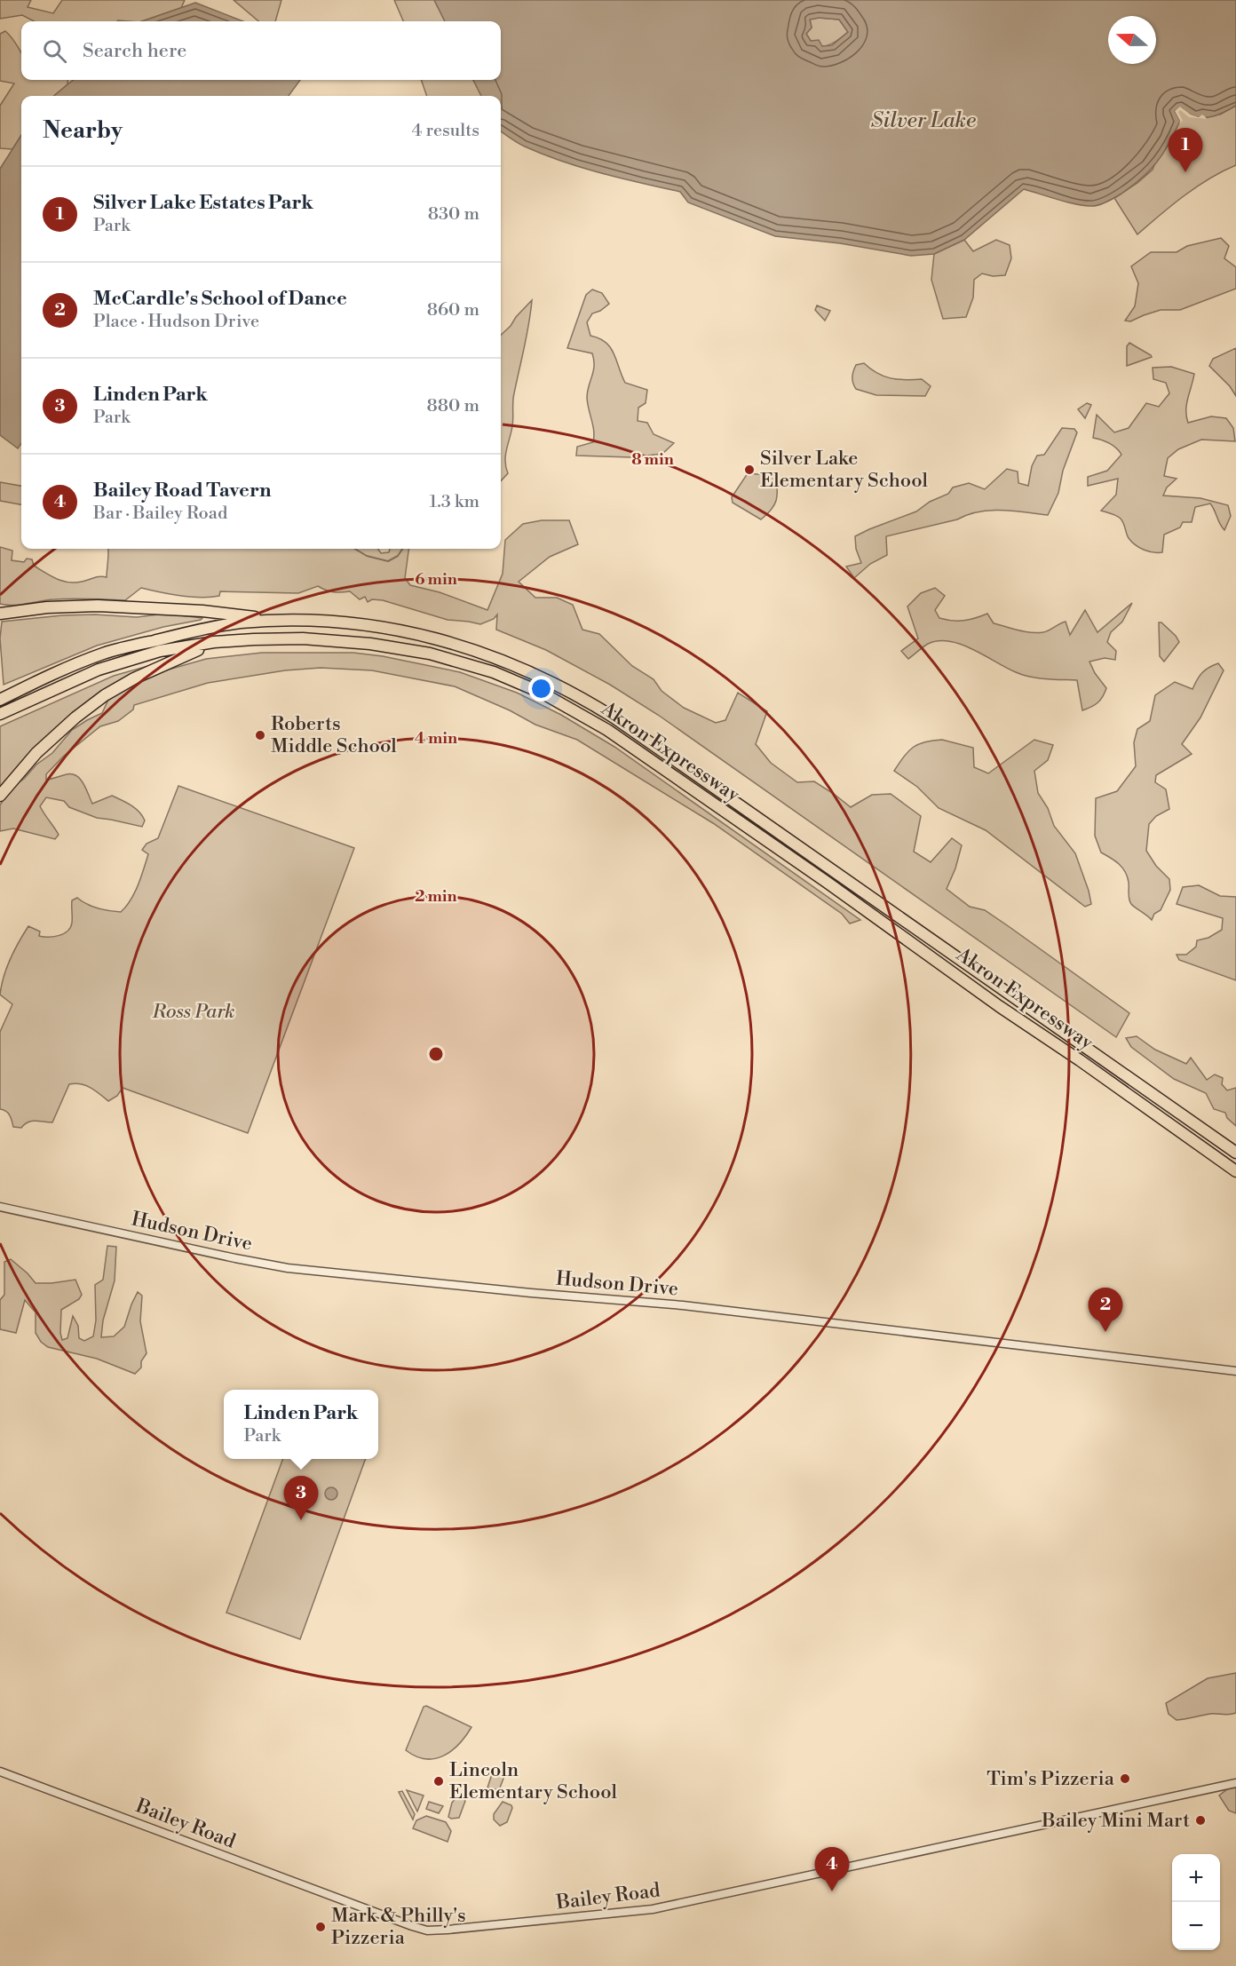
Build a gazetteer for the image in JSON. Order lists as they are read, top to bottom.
{
  "streets": {
    "highway": ["Akron Expressway"],
    "street": ["Hudson Drive", "Bailey Road"]
  },
  "water": ["Silver Lake"],
  "parks": ["Ross Park"],
  "places": [
    "Silver Lake Elementary School",
    "Roberts Middle School",
    "Tim's Pizzeria",
    "Lincoln Elementary School",
    "Bailey Mini Mart",
    "Mark & Philly's Pizzeria"
  ],
  "north": "left",
  "page": {
    "search": "Search here",
    "heading": ["Nearby", "4 results"],
    "pins": [
      "1",
      "2",
      "3",
      "4"
    ],
    "list": [
      {
        "mark": "1",
        "name": "Silver Lake Estates Park",
        "note": "Park",
        "value": "830 m"
      },
      {
        "mark": "2",
        "name": "McCardle's School of Dance",
        "note": "Place · Hudson Drive",
        "value": "860 m"
      },
      {
        "mark": "3",
        "name": "Linden Park",
        "note": "Park",
        "value": "880 m"
      },
      {
        "mark": "4",
        "name": "Bailey Road Tavern",
        "note": "Bar · Bailey Road",
        "value": "1.3 km"
      }
    ],
    "popup": ["Linden Park", "Park"],
    "map_buttons": ["+", "−"]
  },
  "rings": [
    "8 min",
    "6 min",
    "4 min",
    "2 min"
  ]
}
